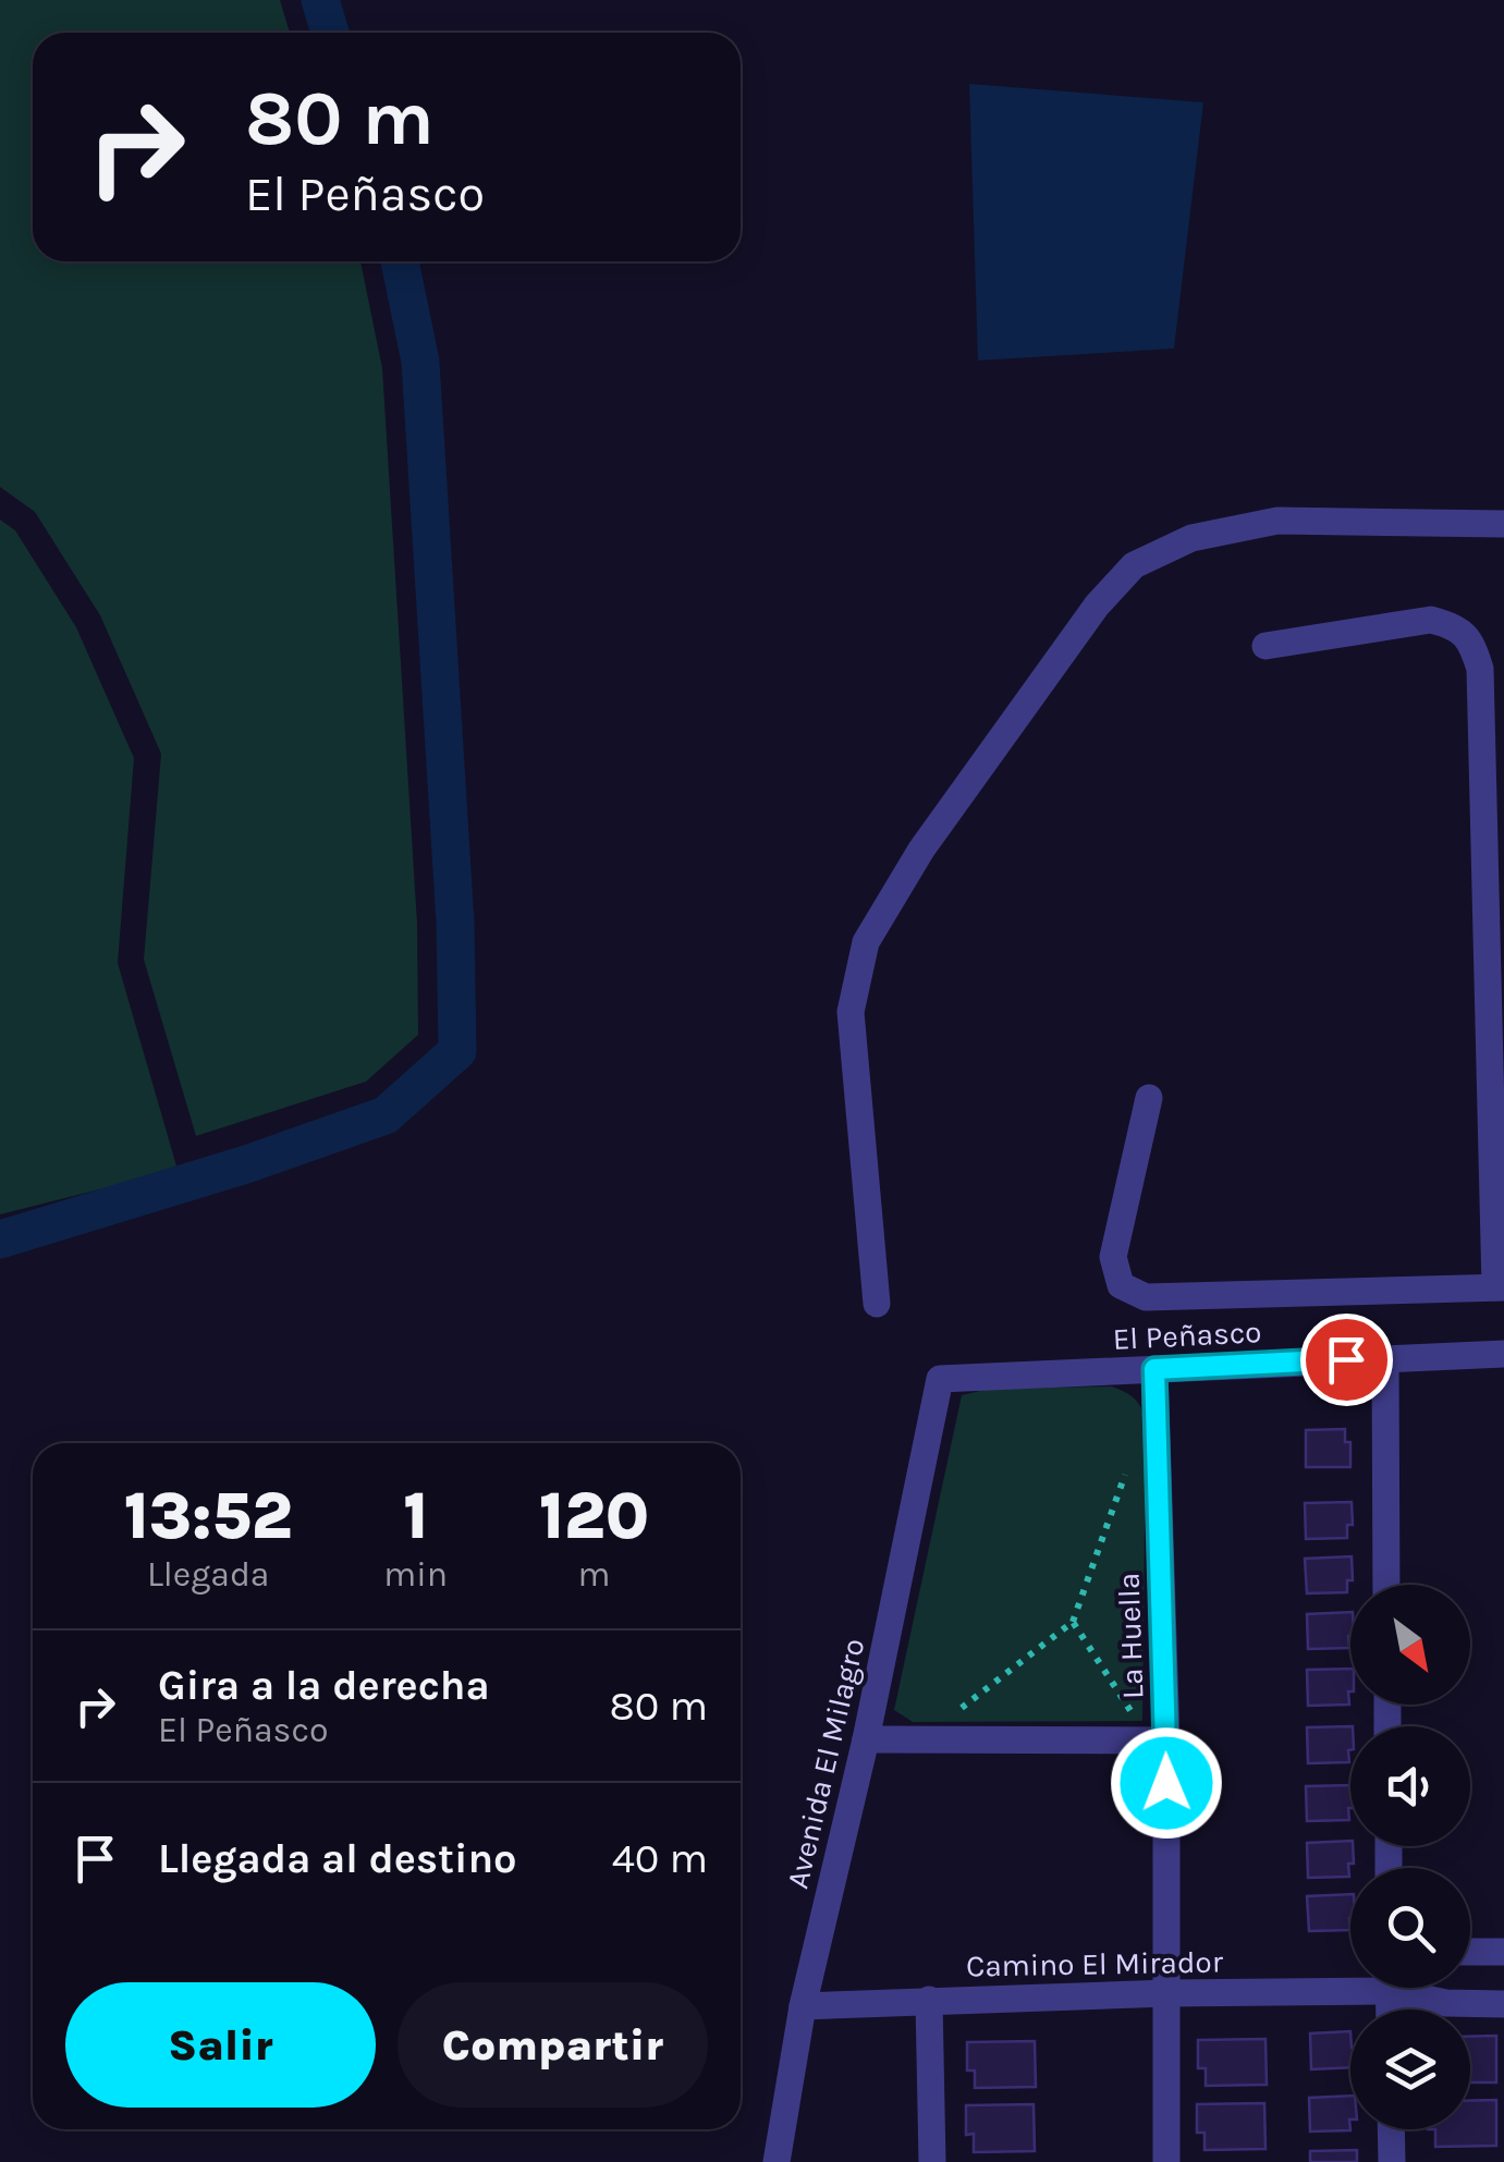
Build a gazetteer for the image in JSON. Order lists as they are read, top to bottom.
{
  "streets": {
    "street": [
      "El Peñasco",
      "La Huella",
      "Avenida El Milagro",
      "Camino El Mirador"
    ]
  },
  "crossings": [
    ["El Peñasco", "La Huella"],
    ["El Peñasco", "Avenida El Milagro"],
    ["La Huella", "Camino El Mirador"],
    ["Avenida El Milagro", "Camino El Mirador"]
  ],
  "north": "bottom right",
  "page": {
    "turn": ["80 m", "El Peñasco"],
    "eta": [
      "13:52",
      "Llegada",
      "1",
      "min",
      "120",
      "m"
    ],
    "list": [
      {
        "name": "Gira a la derecha",
        "note": "El Peñasco",
        "value": "80 m"
      },
      {
        "name": "Llegada al destino",
        "value": "40 m"
      }
    ],
    "buttons": ["Salir", "Compartir"]
  }
}
